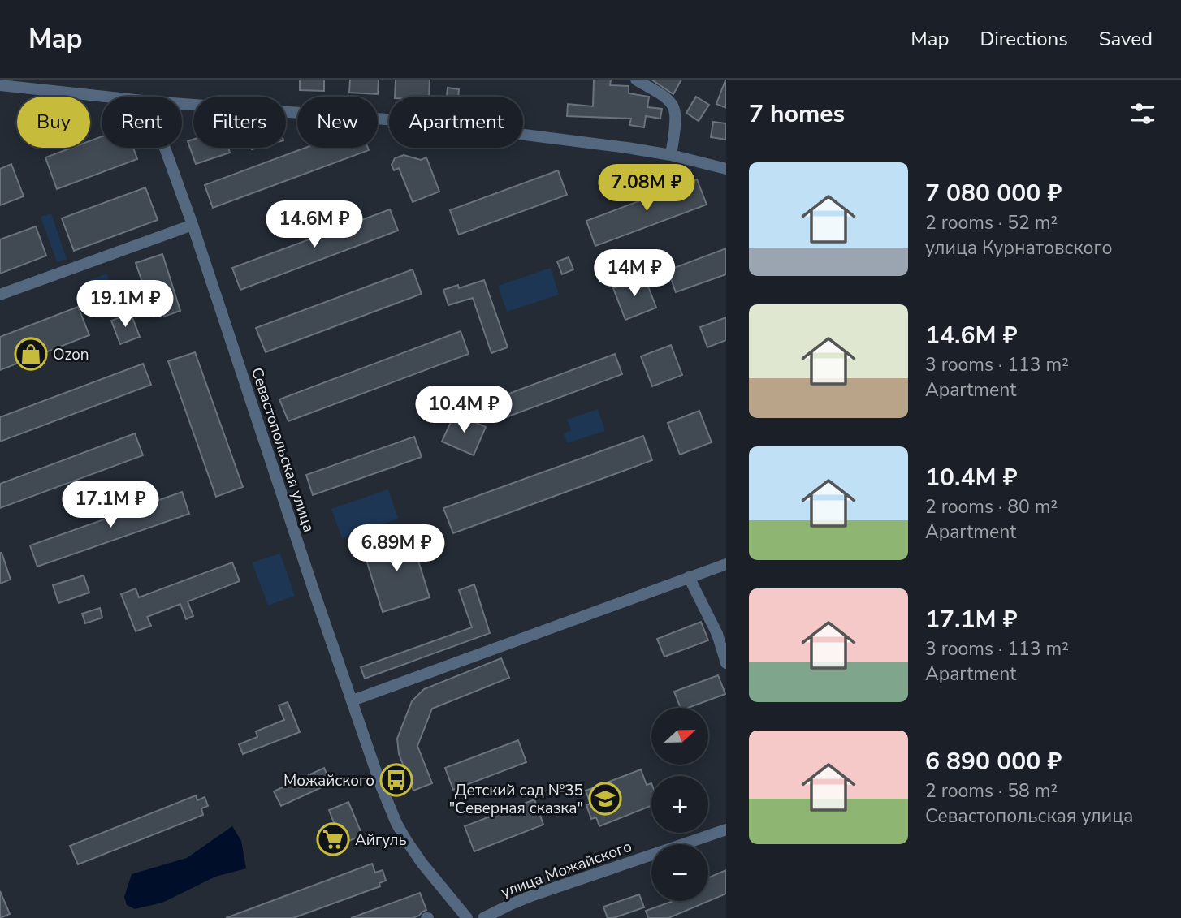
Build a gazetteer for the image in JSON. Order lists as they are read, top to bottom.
{
  "streets": {
    "street": ["Севастопольская улица", "улица Можайского"]
  },
  "places": {
    "shop": ["Ozon"],
    "bus stop": ["Можайского"],
    "school or university": ["Детский сад №35 \"Северная сказка\""],
    "supermarket": ["Айгуль"]
  },
  "north": "right",
  "page": {
    "header": "Map",
    "nav": ["Map", "Directions", "Saved"],
    "heading": "7 homes",
    "chip": [
      "Buy",
      "Rent",
      "Filters",
      "New",
      "Apartment"
    ],
    "list": [
      {
        "name": "7 080 000 ₽",
        "note": "2 rooms · 52 m² · улица Курнатовского"
      },
      {
        "name": "14.6M ₽",
        "note": "3 rooms · 113 m² · Apartment"
      },
      {
        "name": "10.4M ₽",
        "note": "2 rooms · 80 m² · Apartment"
      },
      {
        "name": "17.1M ₽",
        "note": "3 rooms · 113 m² · Apartment"
      },
      {
        "name": "6 890 000 ₽",
        "note": "2 rooms · 58 m² · Севастопольская улица"
      }
    ],
    "price": [
      "7.08M ₽",
      "14.6M ₽",
      "14M ₽",
      "19.1M ₽",
      "10.4M ₽",
      "17.1M ₽",
      "6.89M ₽"
    ],
    "map_buttons": ["+", "−"]
  }
}
